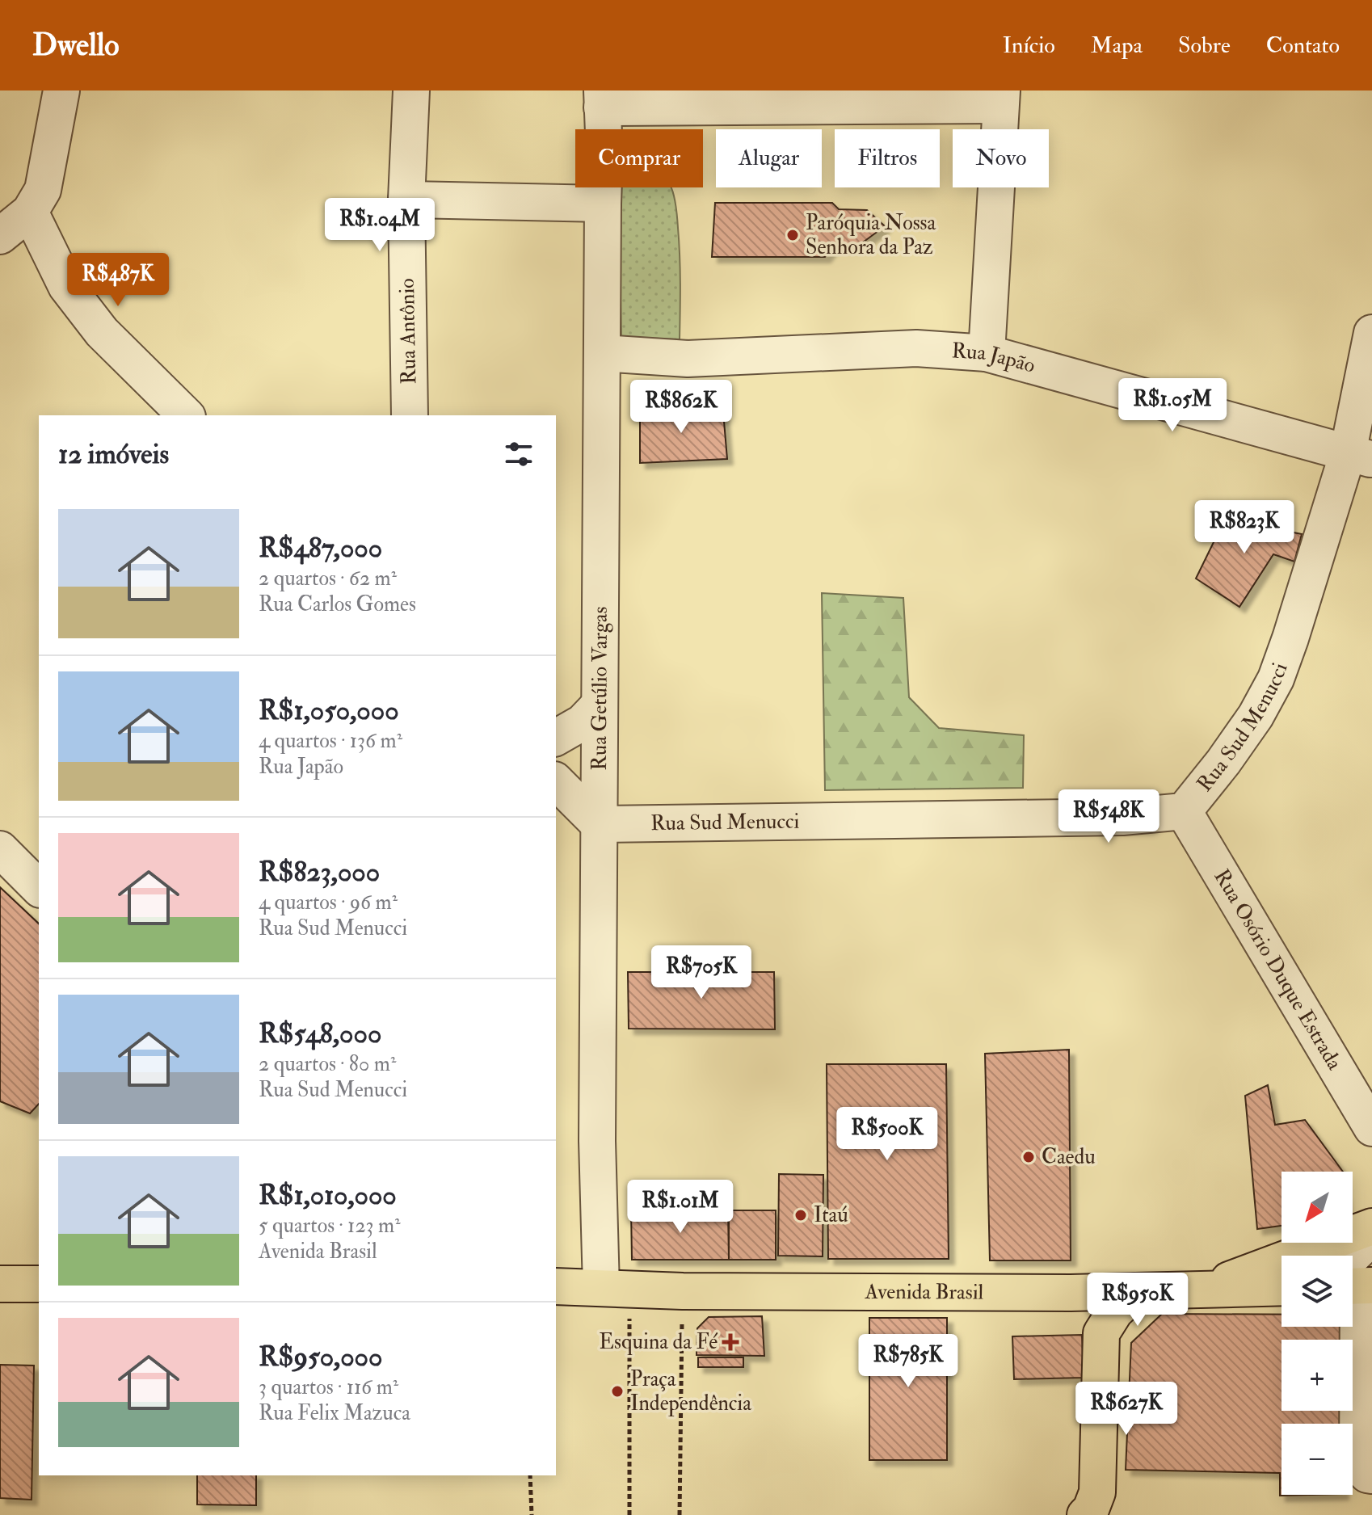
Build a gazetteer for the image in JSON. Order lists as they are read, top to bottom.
{
  "streets": {
    "main road": ["Avenida Brasil"],
    "street": [
      "Rua Antônio",
      "Rua Japão",
      "Rua Getúlio Vargas",
      "Rua Sud Menucci",
      "Rua Osório Duque Estrada"
    ]
  },
  "crossings": [
    ["Rua Japão", "Rua Getúlio Vargas"],
    ["Rua Japão", "Rua Sud Menucci"],
    ["Rua Getúlio Vargas", "Rua Sud Menucci"],
    ["Rua Getúlio Vargas", "Avenida Brasil"],
    ["Rua Sud Menucci", "Rua Osório Duque Estrada"]
  ],
  "places": {
    "other": [
      "Paróquia Nossa Senhora da Paz",
      "Caedu",
      "Itaú",
      "Praça Independência"
    ],
    "health": ["Esquina da Fé"]
  },
  "north": "bottom left",
  "page": {
    "header": "Dwello",
    "nav": [
      "Início",
      "Mapa",
      "Sobre",
      "Contato"
    ],
    "chip": [
      "Comprar",
      "Alugar",
      "Filtros",
      "Novo"
    ],
    "price": [
      "R$1.04M",
      "R$487K",
      "R$1.05M",
      "R$862K",
      "R$823K",
      "R$548K",
      "R$705K",
      "R$500K",
      "R$1.01M",
      "R$950K",
      "R$785K",
      "R$627K"
    ],
    "heading": "12 imóveis",
    "list": [
      {
        "name": "R$487,000",
        "note": "2 quartos · 62 m² · Rua Carlos Gomes"
      },
      {
        "name": "R$1,050,000",
        "note": "4 quartos · 136 m² · Rua Japão"
      },
      {
        "name": "R$823,000",
        "note": "4 quartos · 96 m² · Rua Sud Menucci"
      },
      {
        "name": "R$548,000",
        "note": "2 quartos · 80 m² · Rua Sud Menucci"
      },
      {
        "name": "R$1,010,000",
        "note": "5 quartos · 123 m² · Avenida Brasil"
      },
      {
        "name": "R$950,000",
        "note": "3 quartos · 116 m² · Rua Felix Mazuca"
      }
    ],
    "map_buttons": ["+", "−"]
  }
}
